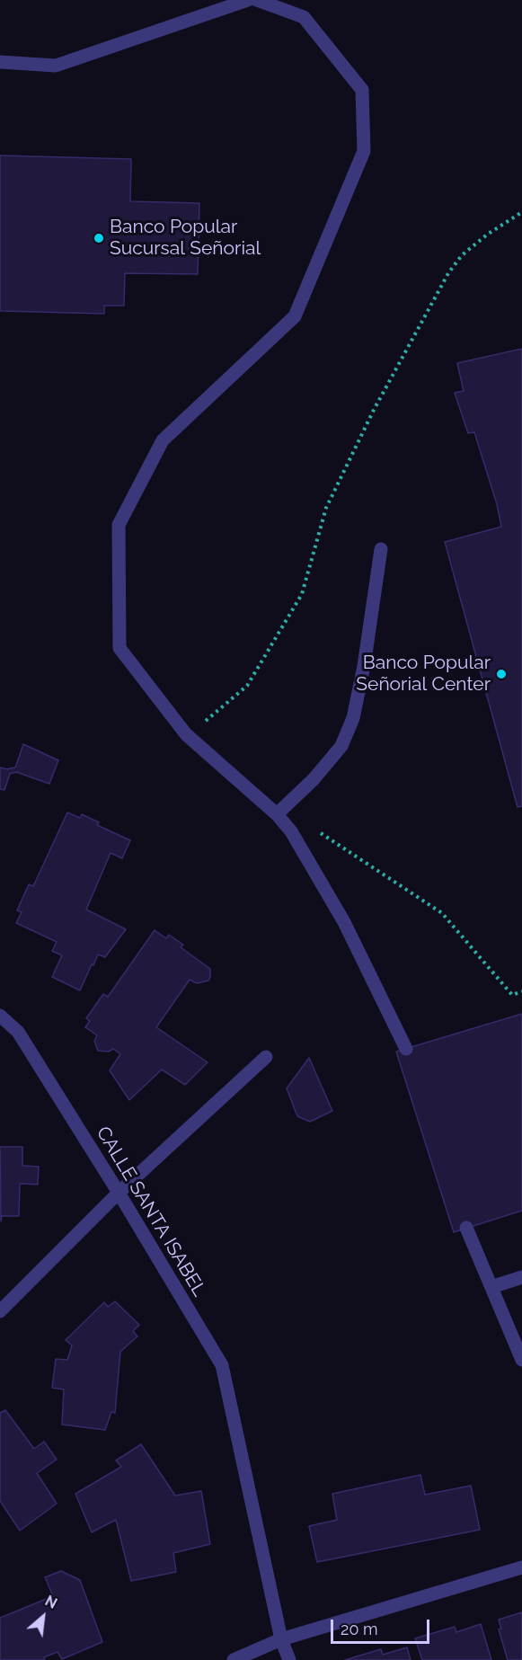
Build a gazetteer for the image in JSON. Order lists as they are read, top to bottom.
{
  "streets": {
    "street": ["CALLE SANTA ISABEL"]
  },
  "places": ["Banco Popular Sucursal Señorial", "Banco Popular Señorial Center"],
  "scale_bar": "20 m",
  "north": "top right"
}
